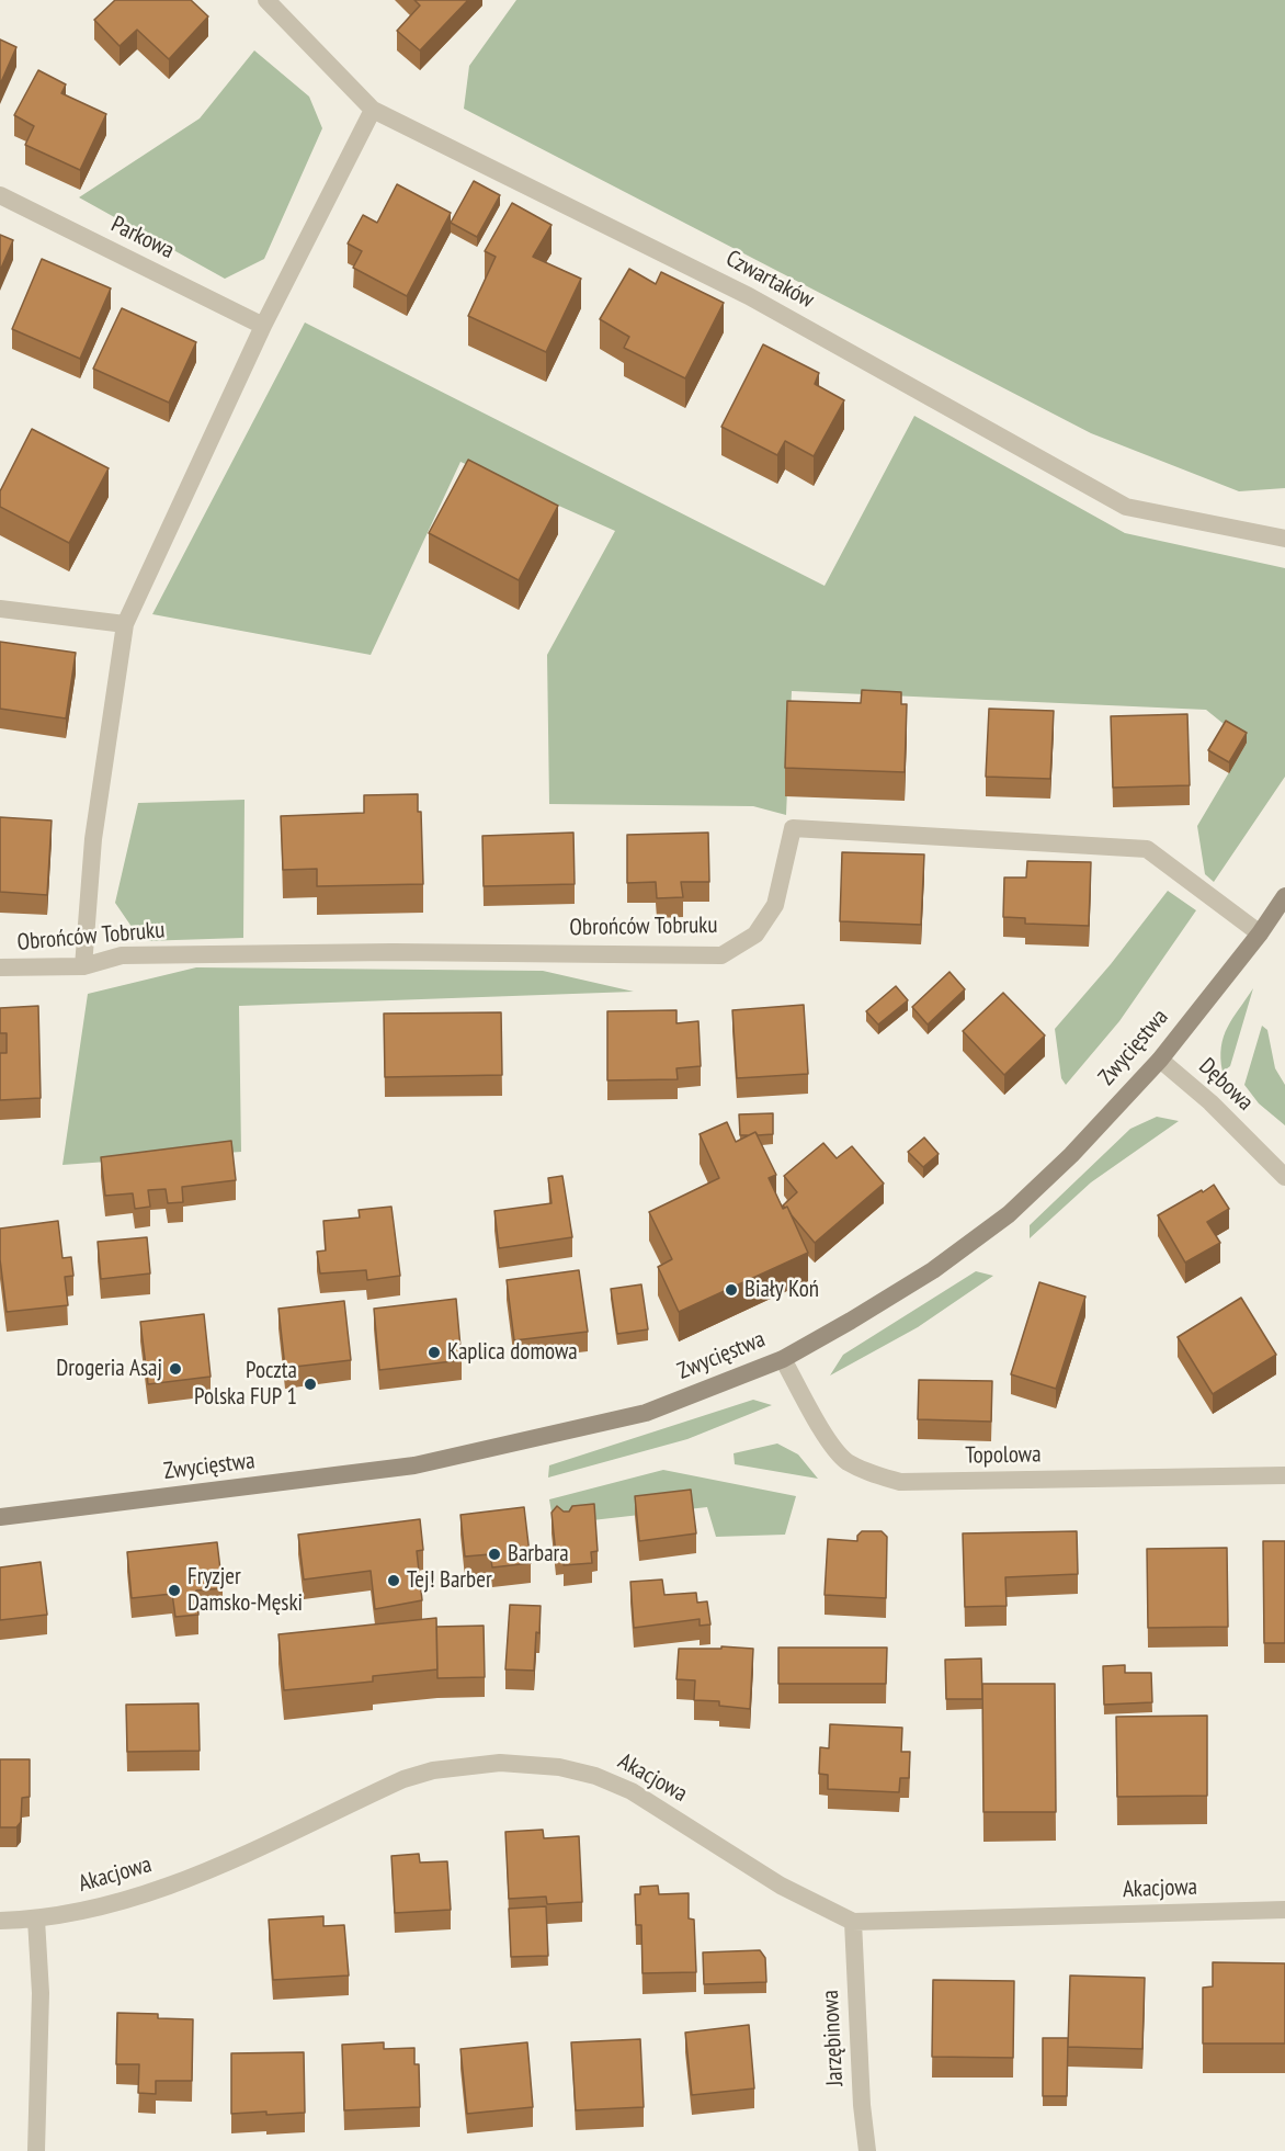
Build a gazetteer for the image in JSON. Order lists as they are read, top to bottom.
{
  "streets": {
    "main road": ["Zwycięstwa"],
    "street": [
      "Parkowa",
      "Czwartaków",
      "Obrońców Tobruku",
      "Dębowa",
      "Topolowa",
      "Akacjowa",
      "Jarzębinowa"
    ]
  },
  "crossings": [
    ["Obrońców Tobruku", "Zwycięstwa"],
    ["Zwycięstwa", "Dębowa"],
    ["Zwycięstwa", "Topolowa"],
    ["Akacjowa", "Jarzębinowa"]
  ],
  "places": [
    "Biały Koń",
    "Kaplica domowa",
    "Drogeria Asaj",
    "Poczta Polska FUP 1",
    "Barbara",
    "Tej! Barber",
    "Fryzjer Damsko-Męski"
  ]
}
